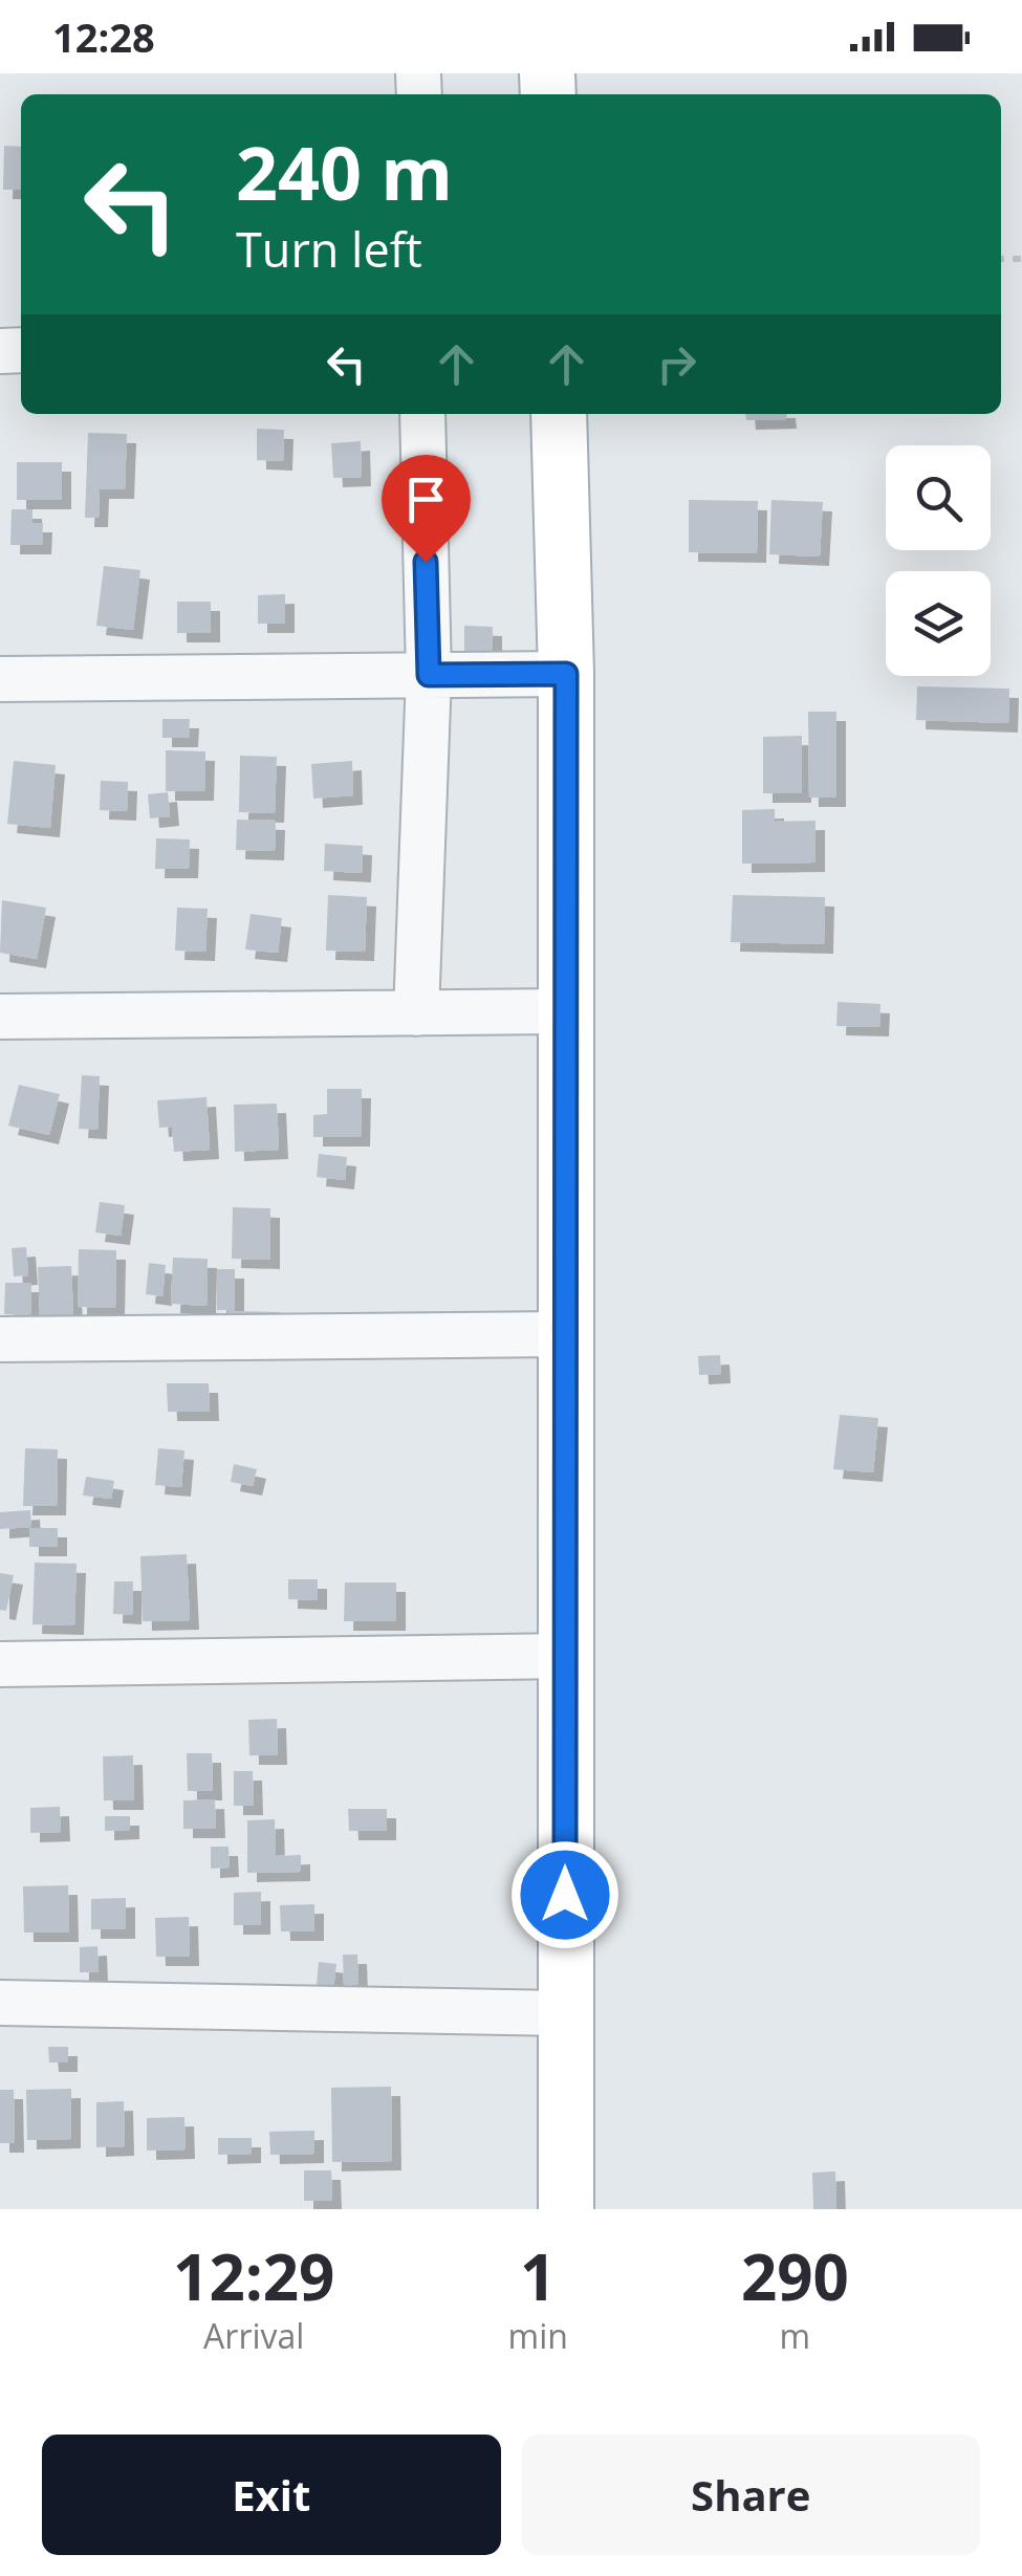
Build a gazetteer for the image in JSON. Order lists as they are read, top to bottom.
{
  "page": {
    "status": "12:28",
    "turn": ["240 m", "Turn left"],
    "eta": [
      "12:29",
      "Arrival",
      "1",
      "min",
      "290",
      "m"
    ],
    "buttons": ["Exit", "Share"]
  }
}
